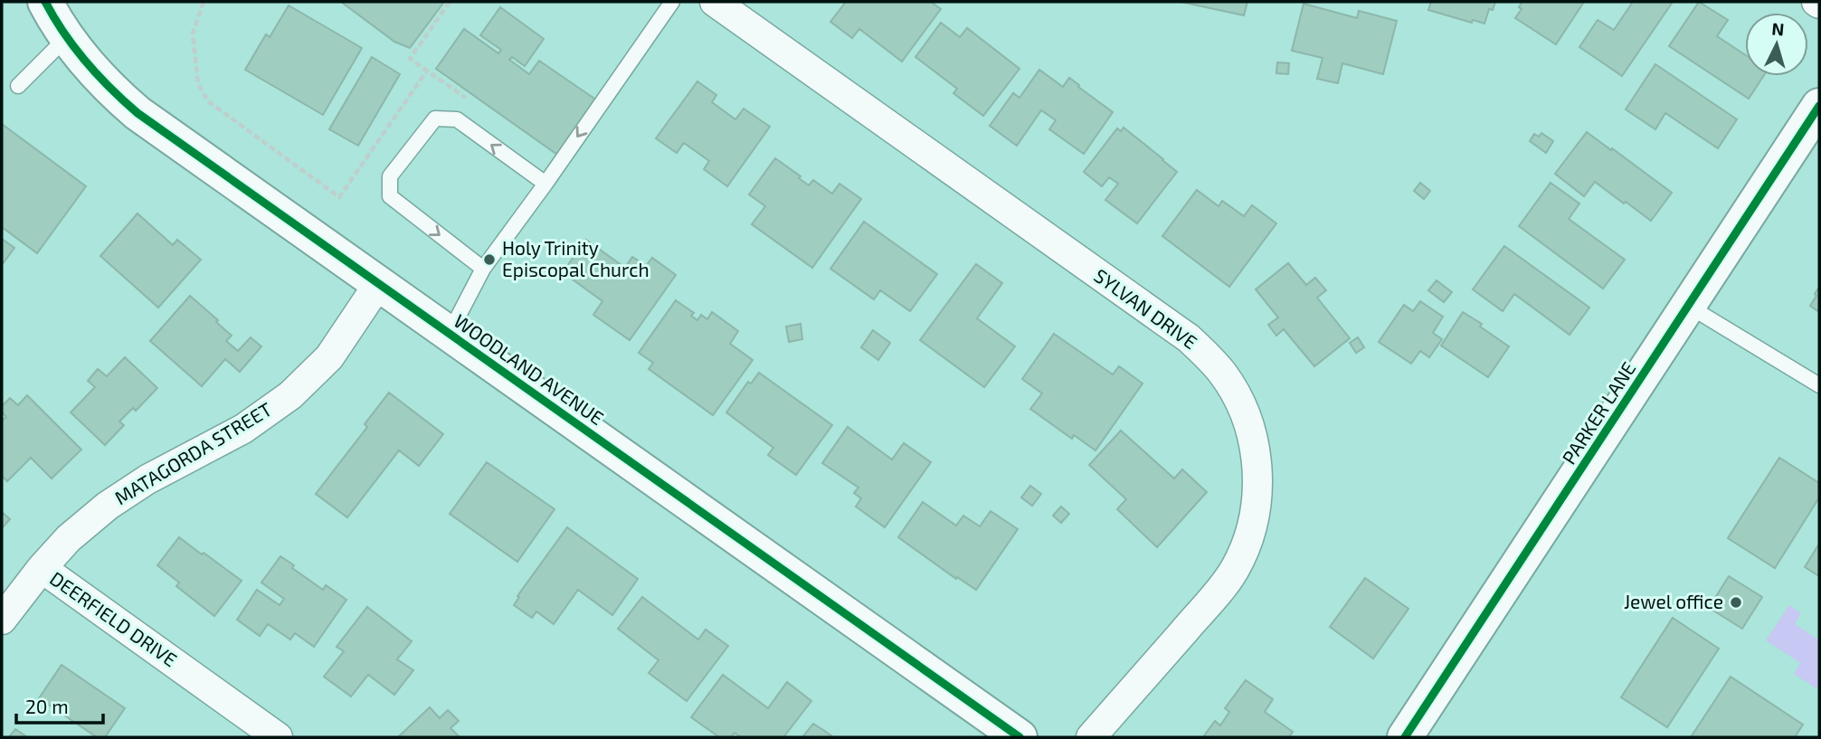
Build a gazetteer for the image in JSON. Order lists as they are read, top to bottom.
{
  "streets": {
    "street": [
      "SYLVAN DRIVE",
      "WOODLAND AVENUE",
      "PARKER LANE",
      "MATAGORDA STREET",
      "DEERFIELD DRIVE"
    ]
  },
  "crossings": [
    ["WOODLAND AVENUE", "MATAGORDA STREET"],
    ["MATAGORDA STREET", "DEERFIELD DRIVE"]
  ],
  "places": ["Holy Trinity Episcopal Church", "Jewel office"],
  "scale_bar": "20 m",
  "north": "top"
}
